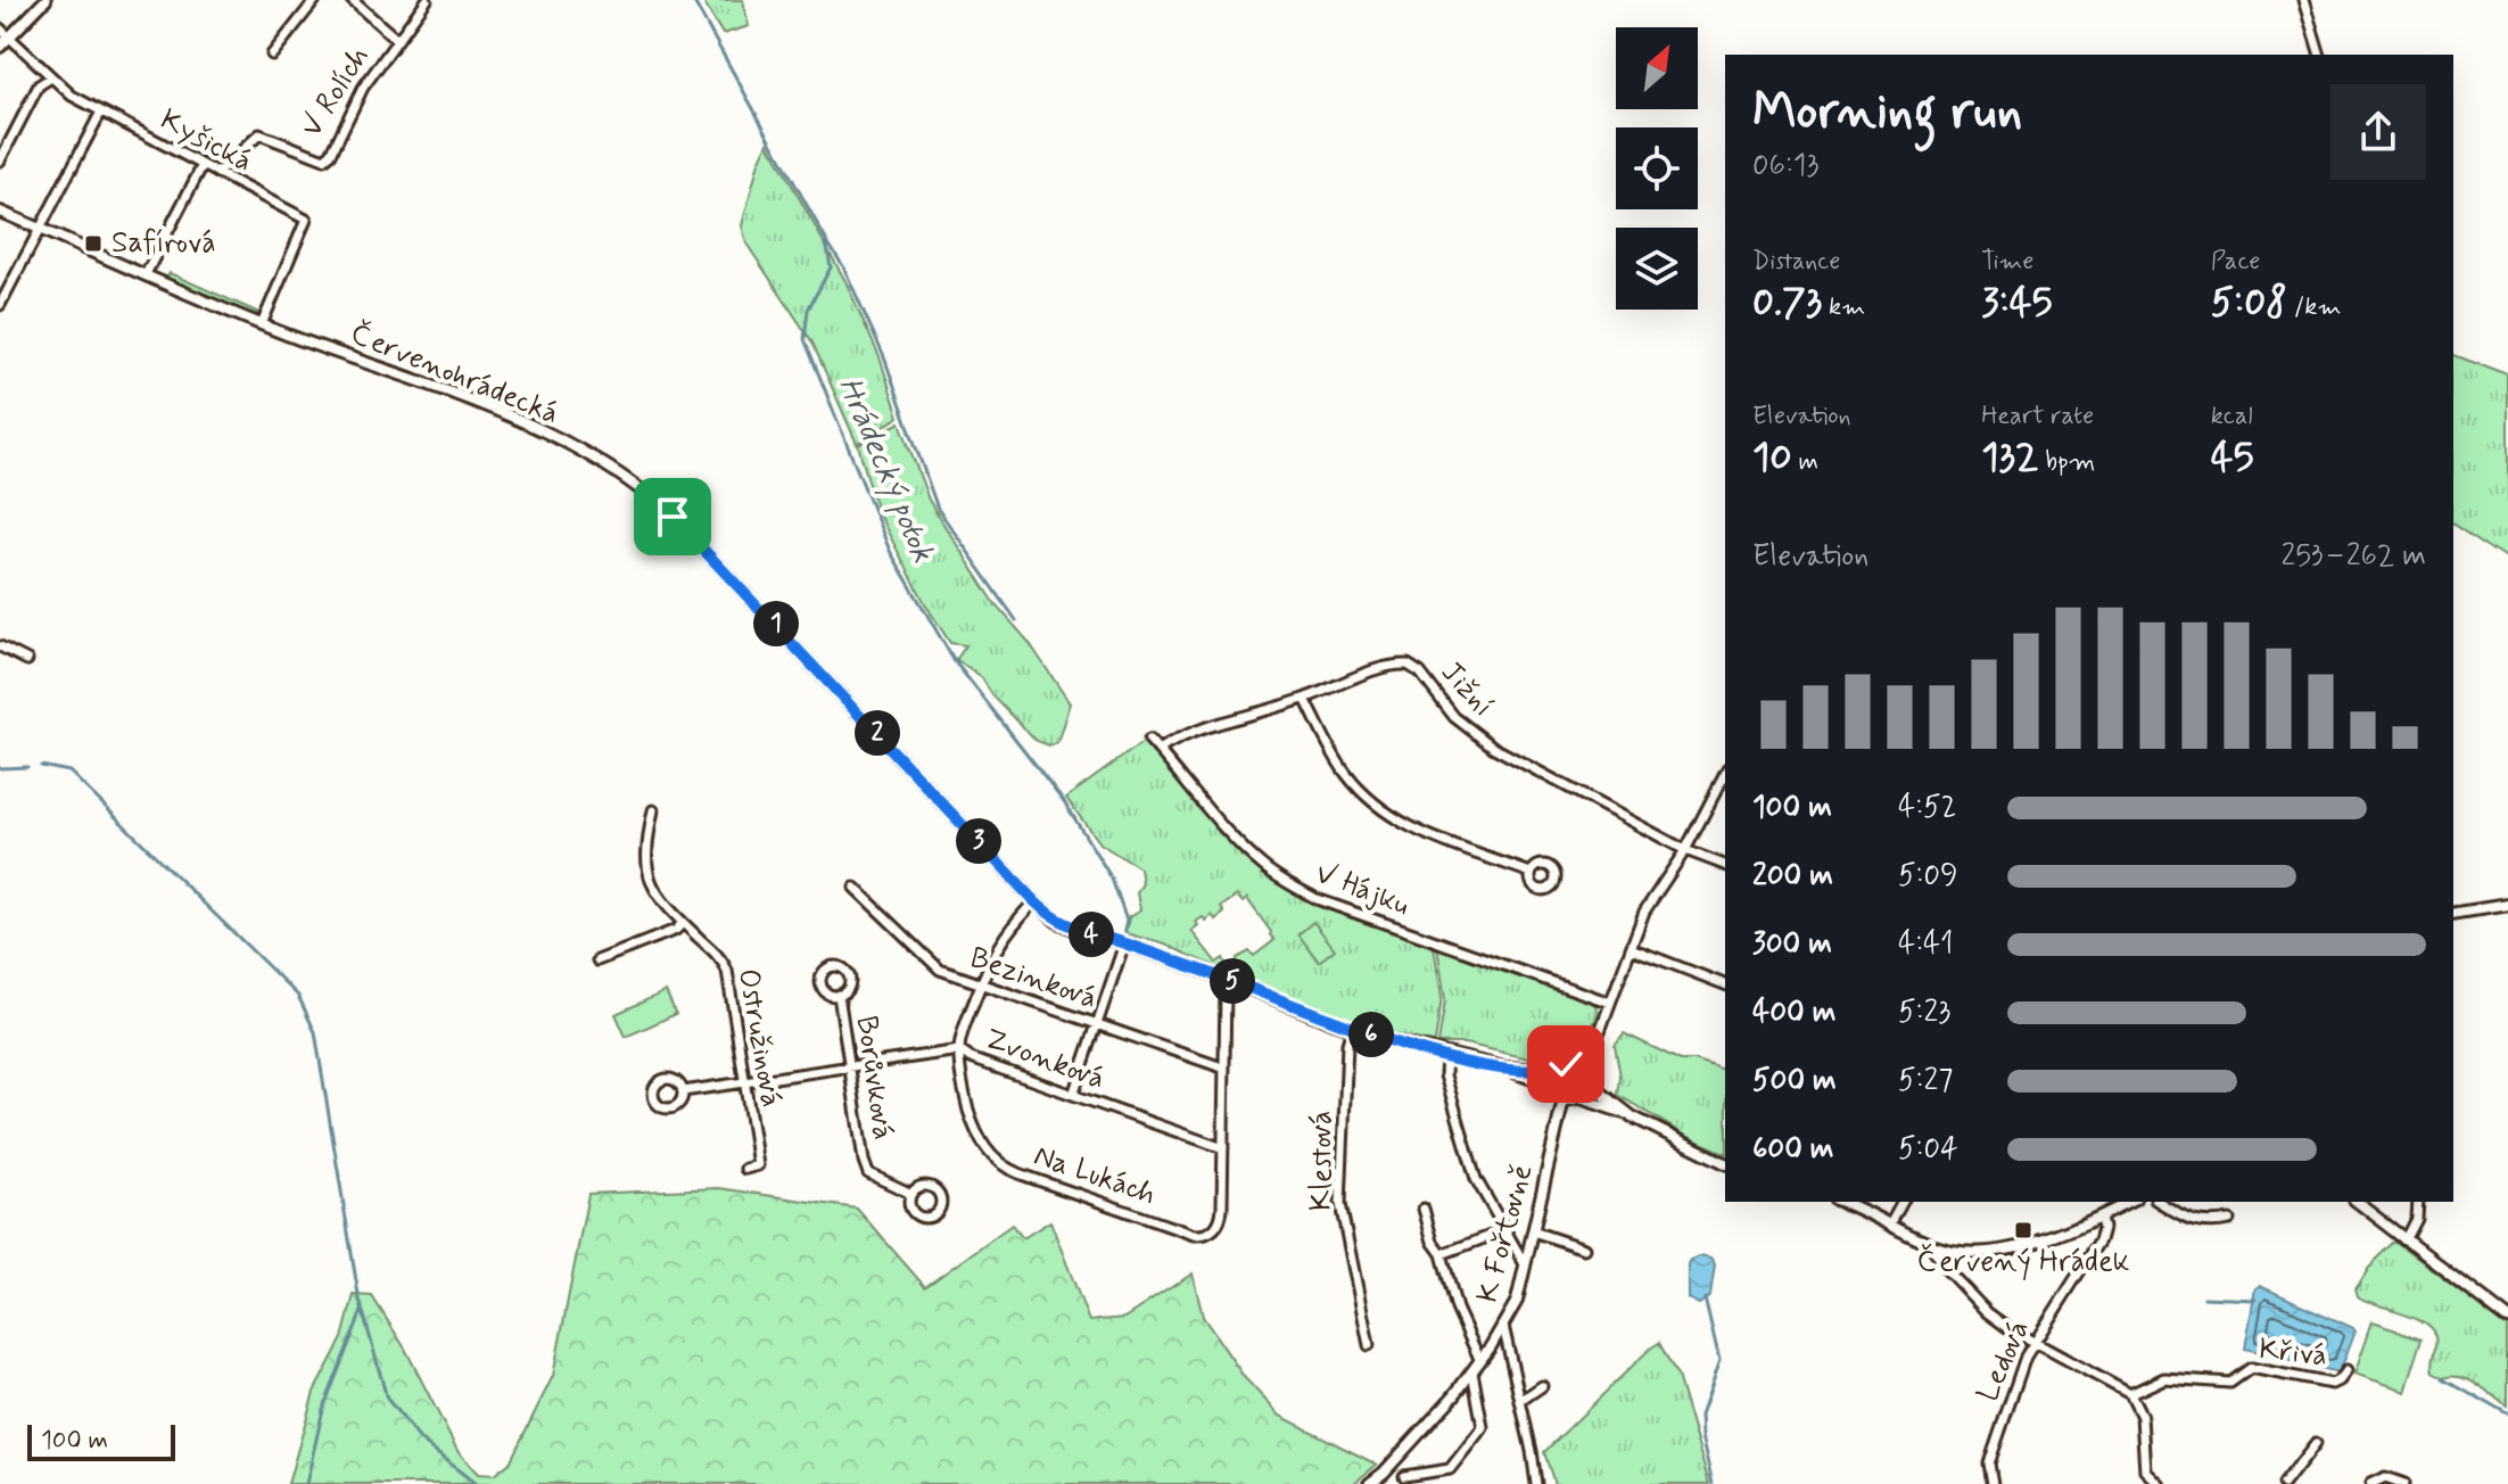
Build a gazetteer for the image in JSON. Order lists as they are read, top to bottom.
{
  "streets": {
    "street": [
      "V Rolích",
      "Kyšická",
      "Červenohrádecká",
      "Jižní",
      "V Hájku",
      "Bezinková",
      "Ostružinová",
      "Zvonková",
      "Borůvková",
      "Klestová",
      "Na Lukách",
      "K Fořtovně",
      "Křivá",
      "Ledová"
    ]
  },
  "crossings": [
    ["V Rolích", "Kyšická"],
    ["Kyšická", "Červenohrádecká"],
    ["Červenohrádecká", "Klestová"],
    ["Červenohrádecká", "Na Lukách"],
    ["Červenohrádecká", "K Fořtovně"],
    ["Jižní", "V Hájku"],
    ["Bezinková", "Na Lukách"],
    ["Ostružinová", "Zvonková"],
    ["Zvonková", "Borůvková"],
    ["Zvonková", "Na Lukách"]
  ],
  "water": ["Hrádecký potok"],
  "places": {
    "transit": ["Safírová", "Červený Hrádek"]
  },
  "scale_bar": "100 m",
  "north": "top right",
  "page": {
    "heading": ["Morning run", "06:13"],
    "stats": [
      ["Distance", "0.73 km"],
      ["Time", "3:45"],
      ["Pace", "5:08 /km"],
      ["Elevation", "10 m"],
      ["Heart rate", "132 bpm"],
      ["kcal", "45"]
    ],
    "chart": ["Elevation", "253–262 m"],
    "pins": [
      "1",
      "2",
      "3",
      "4",
      "5",
      "6"
    ],
    "list": [
      {
        "name": "100 m",
        "note": "4:52"
      },
      {
        "name": "200 m",
        "note": "5:09"
      },
      {
        "name": "300 m",
        "note": "4:41"
      },
      {
        "name": "400 m",
        "note": "5:23"
      },
      {
        "name": "500 m",
        "note": "5:27"
      },
      {
        "name": "600 m",
        "note": "5:04"
      }
    ],
    "scale": "100 m"
  }
}
